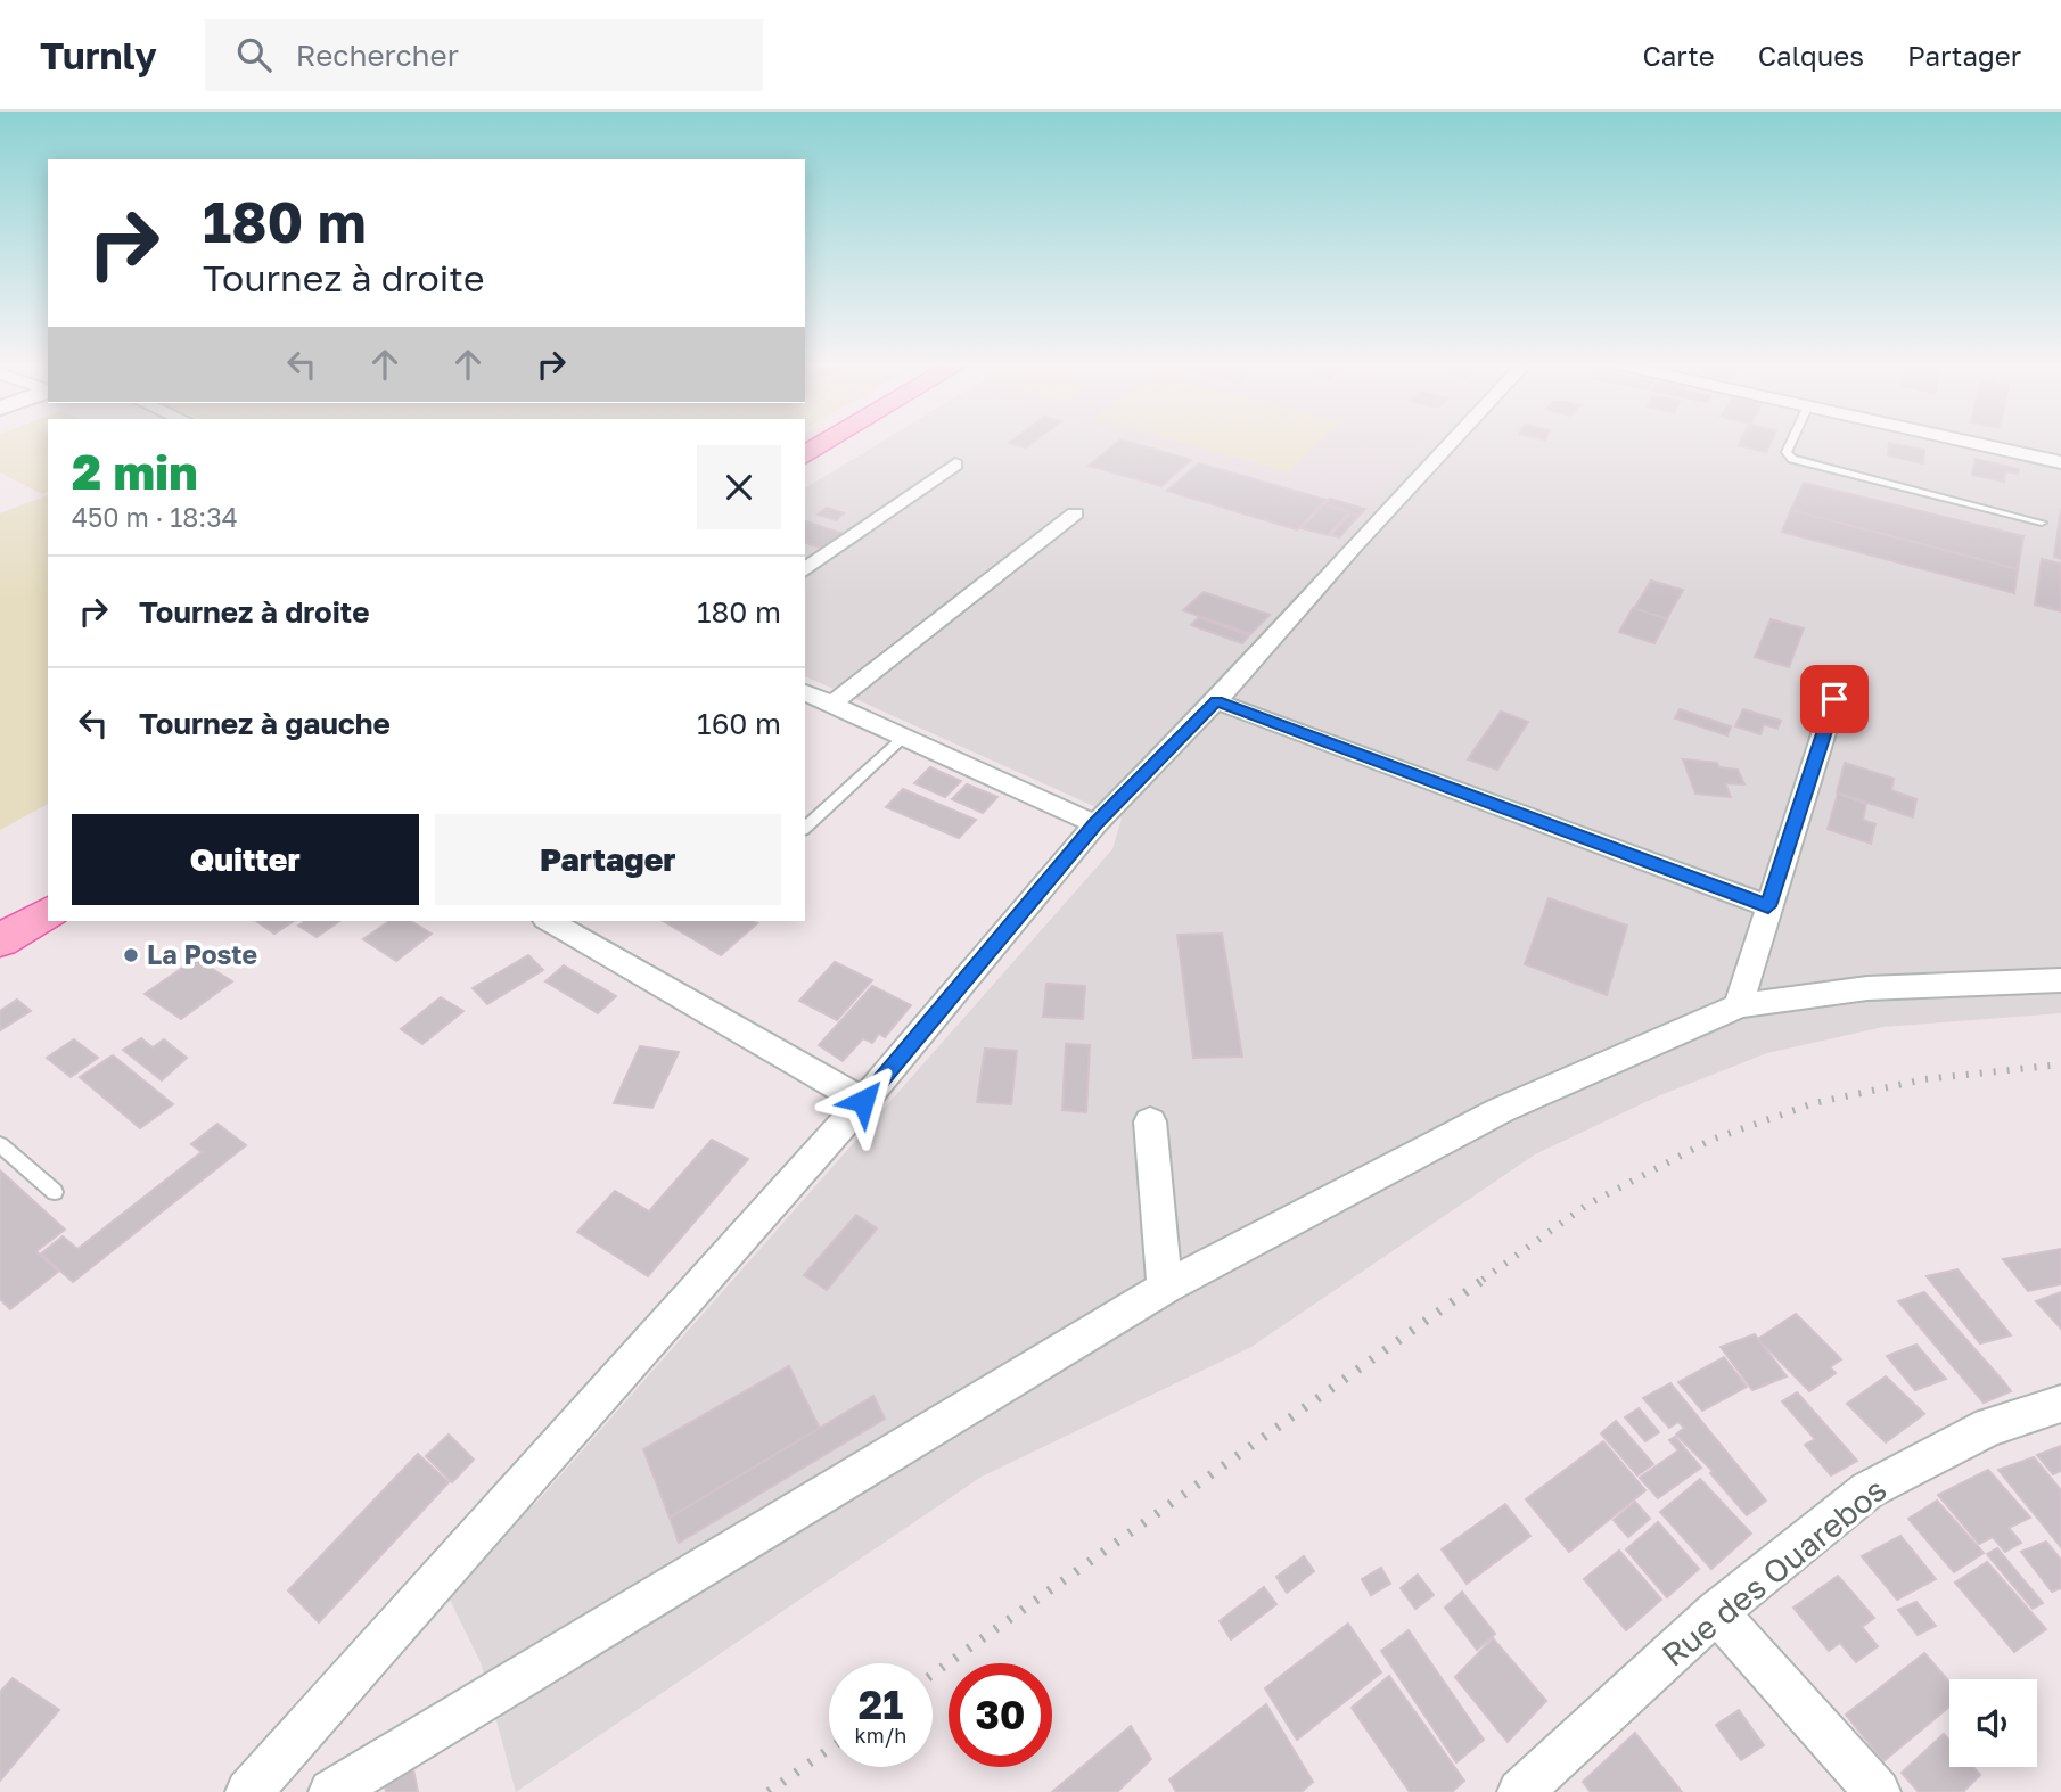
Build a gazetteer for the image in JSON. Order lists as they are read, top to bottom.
{
  "streets": {
    "street": ["Rue des Ouarebos"]
  },
  "places": ["La Poste"],
  "page": {
    "header": "Turnly",
    "search": "Rechercher",
    "nav": ["Carte", "Calques", "Partager"],
    "turn": ["180 m", "Tournez à droite"],
    "heading": ["2 min", "450 m · 18:34"],
    "list": [
      {
        "name": "Tournez à droite",
        "value": "180 m"
      },
      {
        "name": "Tournez à gauche",
        "value": "160 m"
      }
    ],
    "buttons": ["Quitter", "Partager"],
    "speed": "21 km/h",
    "limit": "30"
  }
}
